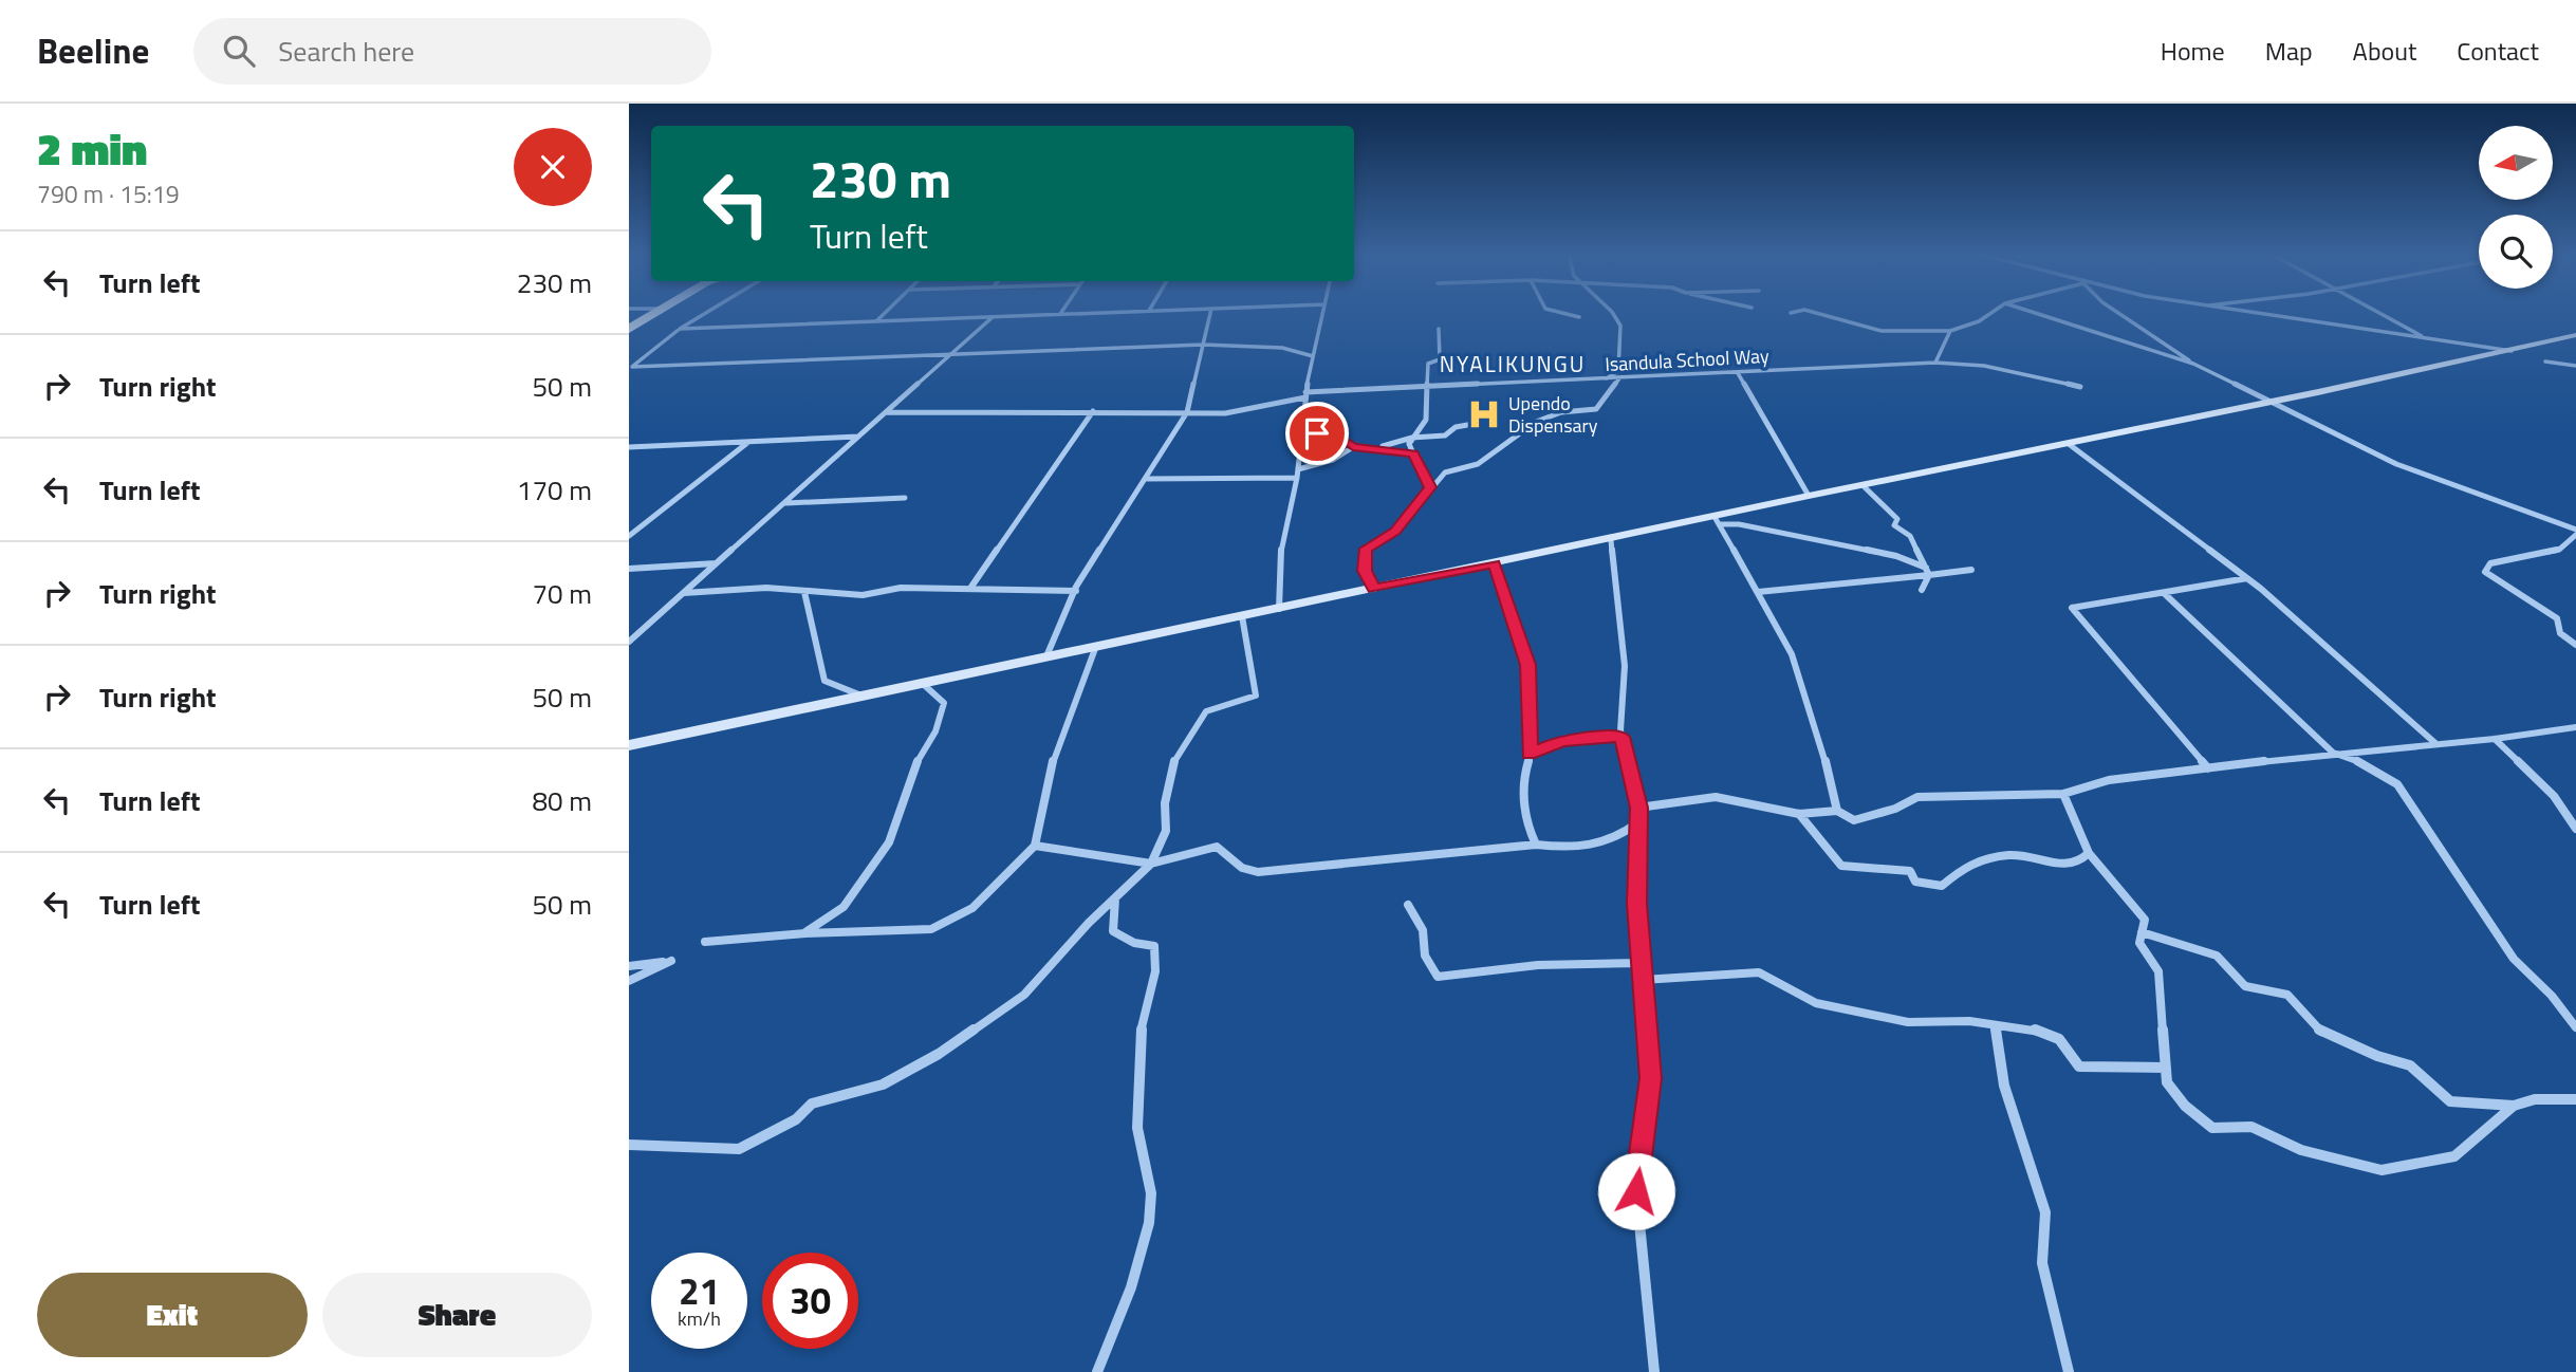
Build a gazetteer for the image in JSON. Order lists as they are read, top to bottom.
{
  "streets": {
    "street": ["Isandula School Way"]
  },
  "districts": ["NYALIKUNGU"],
  "places": {
    "hospital": ["Upendo Dispensary"]
  },
  "north": "left",
  "page": {
    "header": "Beeline",
    "search": "Search here",
    "nav": [
      "Home",
      "Map",
      "About",
      "Contact"
    ],
    "heading": ["2 min", "790 m · 15:19"],
    "turn": ["230 m", "Turn left"],
    "list": [
      {
        "name": "Turn left",
        "value": "230 m"
      },
      {
        "name": "Turn right",
        "value": "50 m"
      },
      {
        "name": "Turn left",
        "value": "170 m"
      },
      {
        "name": "Turn right",
        "value": "70 m"
      },
      {
        "name": "Turn right",
        "value": "50 m"
      },
      {
        "name": "Turn left",
        "value": "80 m"
      },
      {
        "name": "Turn left",
        "value": "50 m"
      }
    ],
    "speed": "21 km/h",
    "limit": "30",
    "buttons": ["Exit", "Share"]
  }
}
